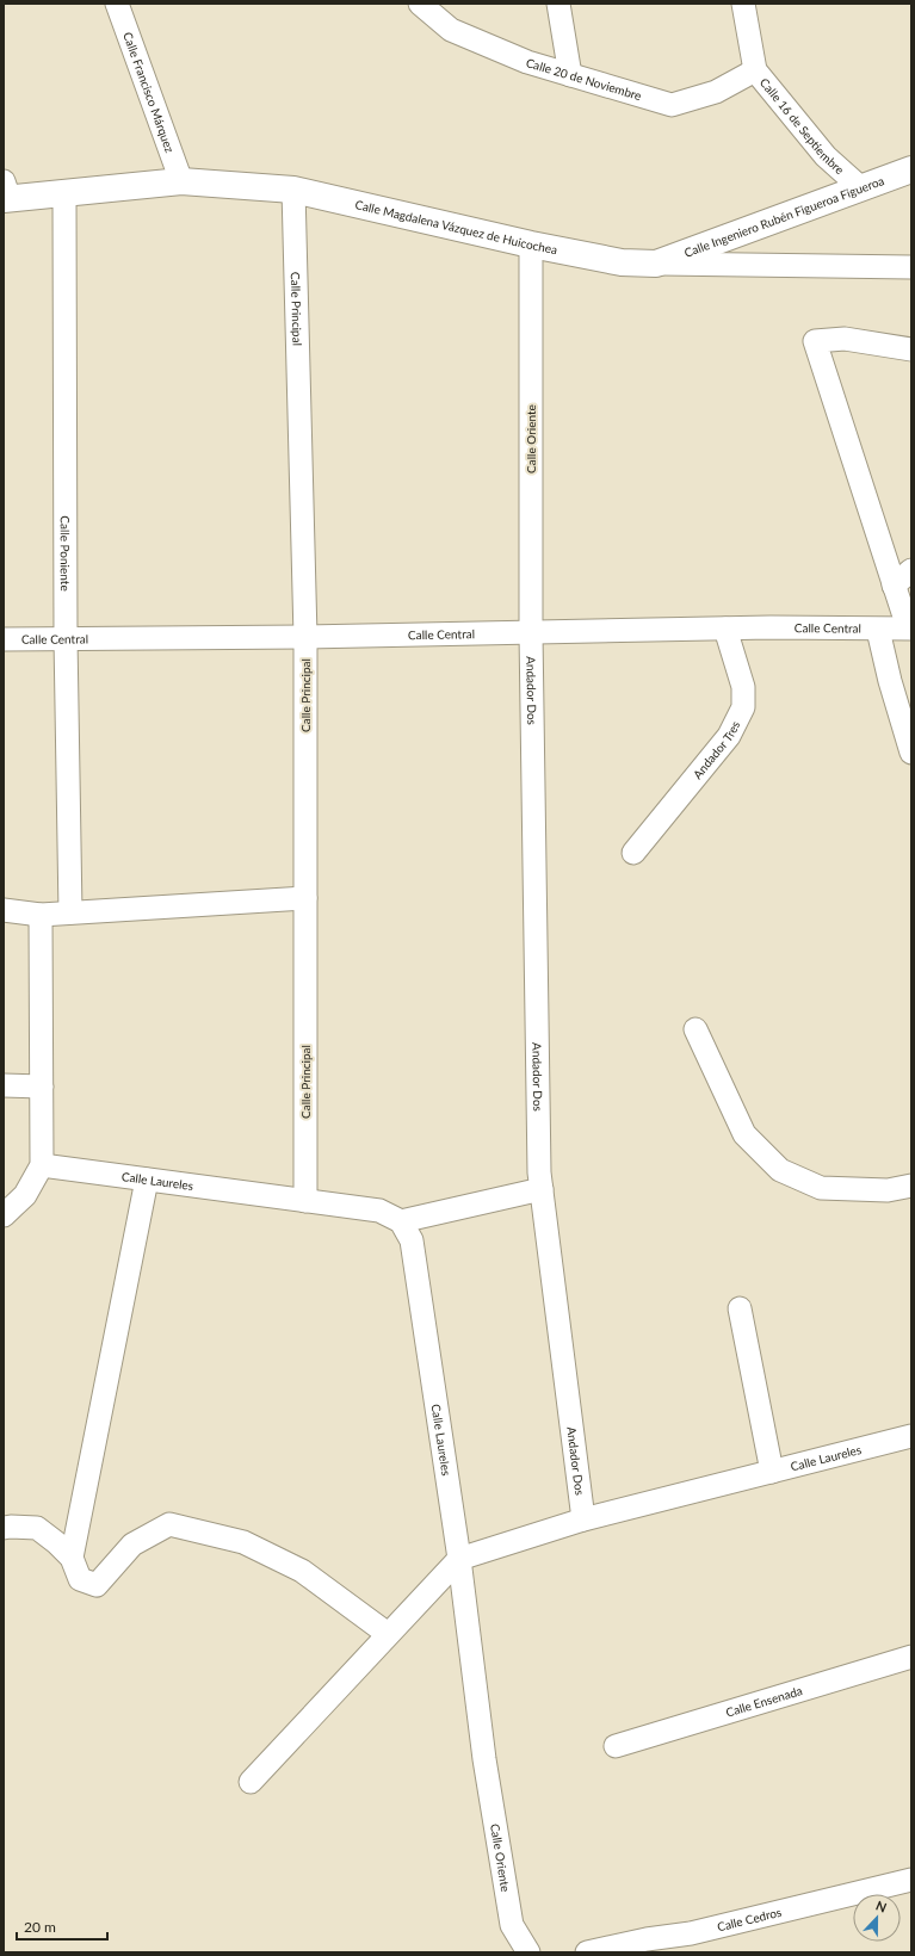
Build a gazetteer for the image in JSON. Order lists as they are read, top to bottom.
{
  "streets": {
    "street": [
      "Calle 20 de Noviembre",
      "Calle Francisco Márquez",
      "Calle 16 de Septiembre",
      "Calle Ingeniero Rubén Figueroa Figueroa",
      "Calle Magdalena Vázquez de Huicochea",
      "Calle Principal",
      "Calle Oriente",
      "Calle Poniente",
      "Calle Central",
      "Andador Dos",
      "Andador Tres",
      "Calle Laureles",
      "Calle Ensenada",
      "Calle Cedros"
    ]
  },
  "crossings": [
    ["Calle 20 de Noviembre", "Calle 16 de Septiembre"],
    ["Calle Francisco Márquez", "Calle Magdalena Vázquez de Huicochea"],
    ["Calle 16 de Septiembre", "Calle Ingeniero Rubén Figueroa Figueroa"],
    ["Calle Ingeniero Rubén Figueroa Figueroa", "Calle Magdalena Vázquez de Huicochea"],
    ["Calle Magdalena Vázquez de Huicochea", "Calle Principal"],
    ["Calle Magdalena Vázquez de Huicochea", "Calle Oriente"],
    ["Calle Magdalena Vázquez de Huicochea", "Calle Poniente"],
    ["Calle Principal", "Calle Central"],
    ["Calle Principal", "Calle Laureles"],
    ["Calle Oriente", "Calle Central"],
    ["Calle Oriente", "Andador Dos"],
    ["Calle Oriente", "Calle Laureles"],
    ["Calle Poniente", "Calle Central"],
    ["Calle Central", "Andador Dos"],
    ["Calle Central", "Andador Tres"],
    ["Andador Dos", "Calle Laureles"]
  ],
  "scale_bar": "20 m",
  "north": "top"
}
